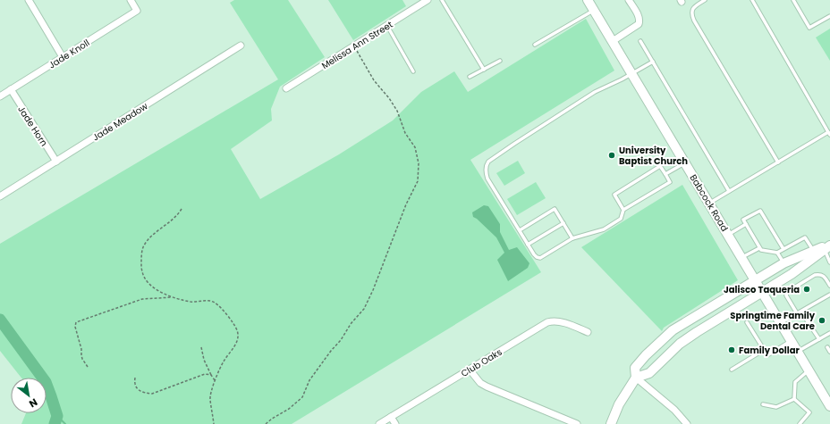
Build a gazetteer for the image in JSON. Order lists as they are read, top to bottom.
{
  "streets": {
    "street": [
      "Melissa Ann Street",
      "Jade Knoll",
      "Jade Meadow",
      "Jade Horn",
      "Babcock Road",
      "Club Oaks"
    ]
  },
  "crossings": [
    ["Jade Knoll", "Jade Horn"],
    ["Jade Meadow", "Jade Horn"]
  ],
  "places": [
    "University Baptist Church",
    "Jalisco Taqueria",
    "Springtime Family Dental Care",
    "Family Dollar"
  ],
  "north": "bottom right"
}
